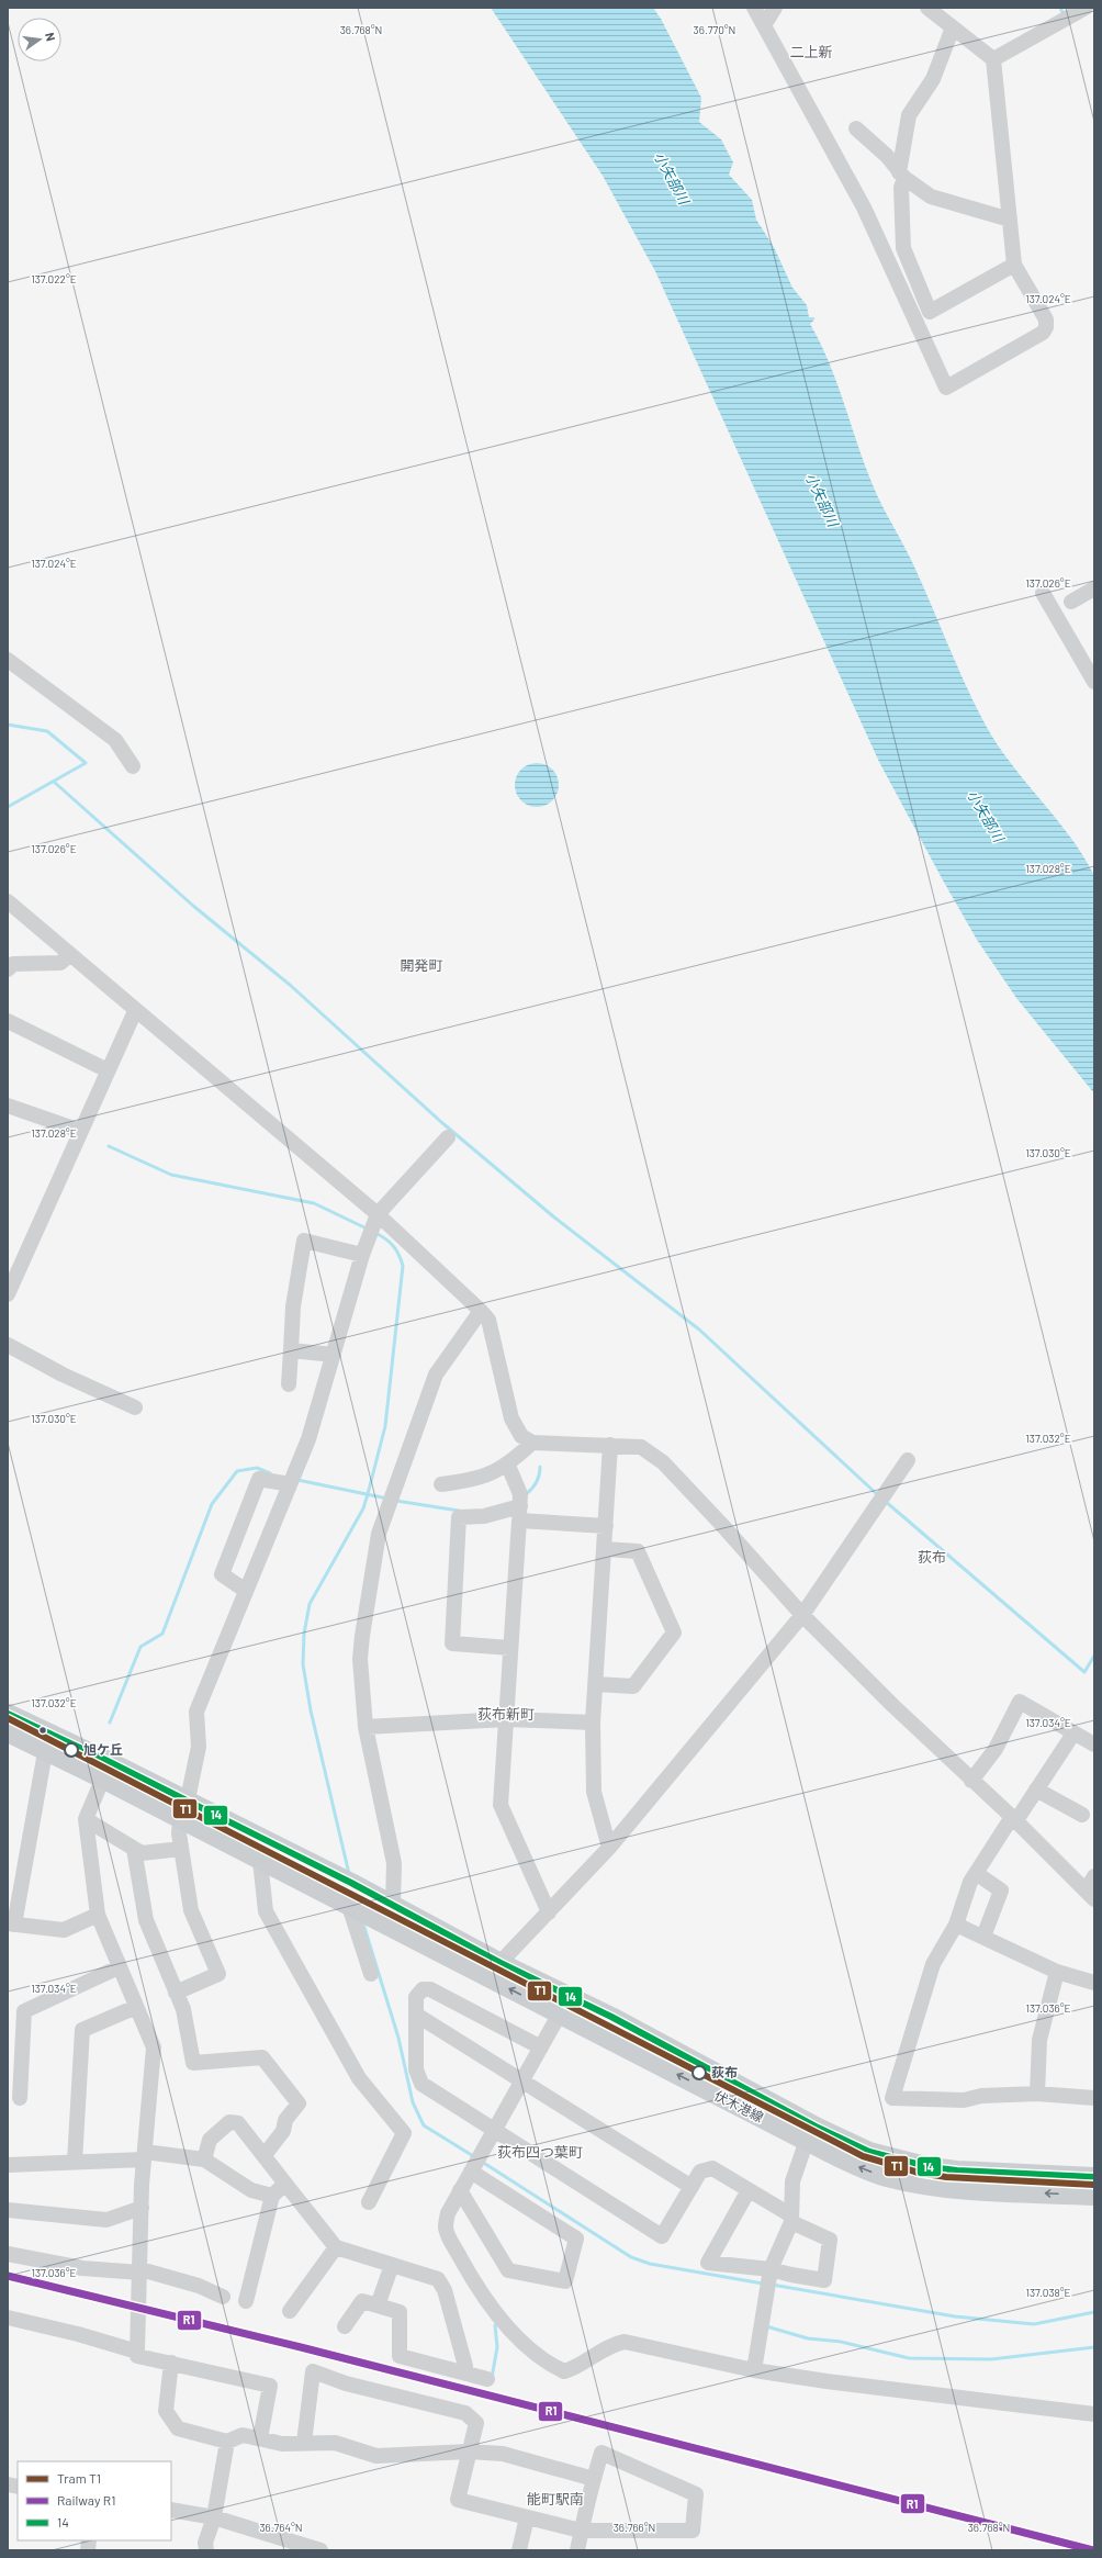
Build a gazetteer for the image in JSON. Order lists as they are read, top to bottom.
{
  "streets": {
    "main road": ["伏木港線"]
  },
  "districts": [
    "二上新",
    "開発町",
    "荻布",
    "荻布新町",
    "荻布四つ葉町",
    "能町駅南"
  ],
  "water": ["小矢部川"],
  "places": ["旭ケ丘", "荻布"],
  "lines": ["transit line 14", "tram line T1", "rail line R1"],
  "legend": ["Tram T1", "Railway R1", "14"],
  "north": "right",
  "coordinates": [
    "36.768°N",
    "36.770°N",
    "137.022°E",
    "137.024°E",
    "137.026°E",
    "137.028°E",
    "137.030°E",
    "137.032°E",
    "137.034°E",
    "137.036°E",
    "137.038°E",
    "36.764°N",
    "36.766°N"
  ]
}
